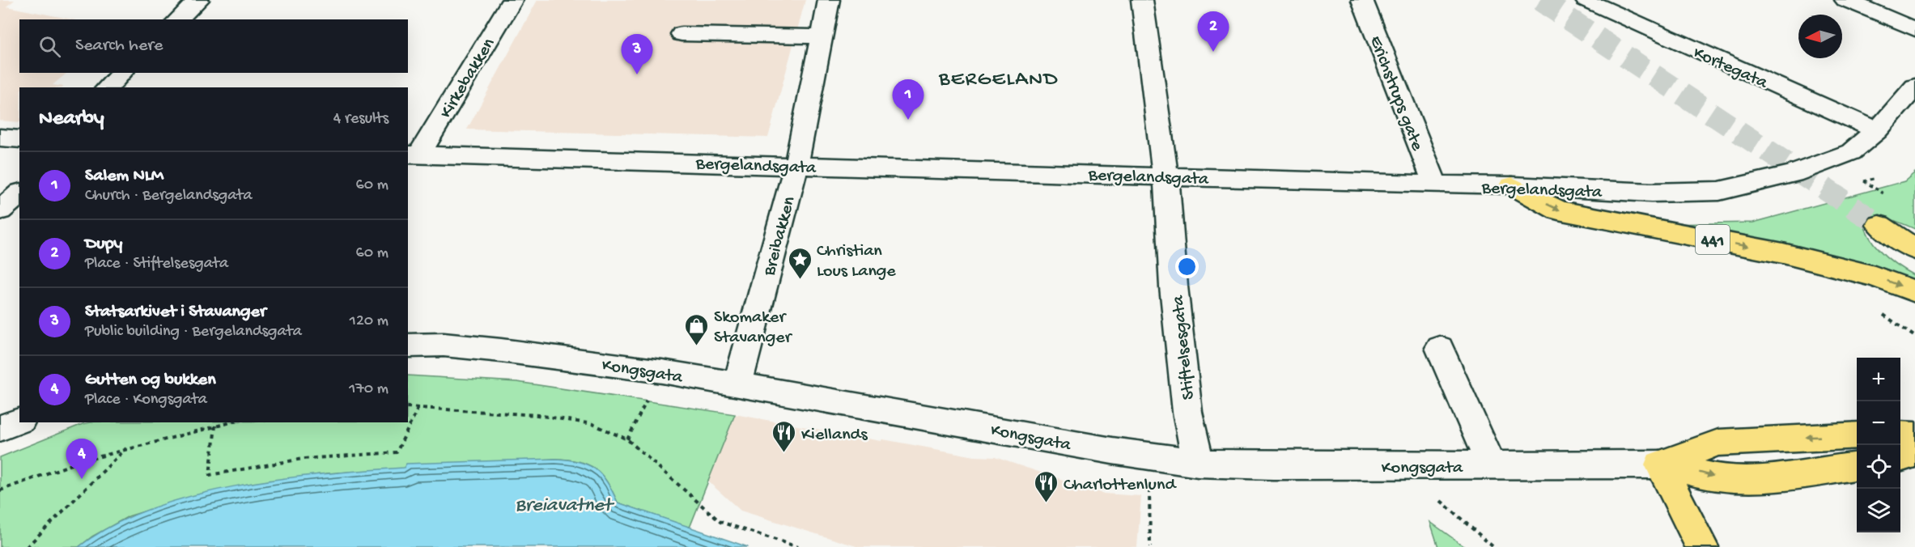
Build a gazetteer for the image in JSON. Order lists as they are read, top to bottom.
{
  "streets": {
    "main road": ["441", "Kongsgata"],
    "street": [
      "Kortegata",
      "Kirkebakken",
      "Erichstrups gate",
      "Bergelandsgata",
      "Breibakken",
      "Stiftelsesgata"
    ]
  },
  "crossings": [
    ["Kortegata", "Bergelandsgata"],
    ["Kirkebakken", "Bergelandsgata"],
    ["Erichstrups gate", "Bergelandsgata"],
    ["Bergelandsgata", "Breibakken"],
    ["Bergelandsgata", "441"],
    ["Bergelandsgata", "Stiftelsesgata"],
    ["Breibakken", "Kongsgata"],
    ["Stiftelsesgata", "Kongsgata"]
  ],
  "districts": ["BERGELAND"],
  "water": ["Breiavatnet"],
  "places": {
    "place": ["Christian Lous Lange"],
    "shop": ["Skomaker Stavanger"],
    "restaurant": ["Kiellands", "Charlottenlund"]
  },
  "north": "left",
  "page": {
    "pins": [
      "2",
      "3",
      "1",
      "4"
    ],
    "search": "Search here",
    "heading": ["Nearby", "4 results"],
    "list": [
      {
        "mark": "1",
        "name": "Salem NLM",
        "note": "Church · Bergelandsgata",
        "value": "60 m"
      },
      {
        "mark": "2",
        "name": "Dupy",
        "note": "Place · Stiftelsesgata",
        "value": "60 m"
      },
      {
        "mark": "3",
        "name": "Statsarkivet i Stavanger",
        "note": "Public building · Bergelandsgata",
        "value": "120 m"
      },
      {
        "mark": "4",
        "name": "Gutten og bukken",
        "note": "Place · Kongsgata",
        "value": "170 m"
      }
    ],
    "map_buttons": ["+", "−"]
  }
}
